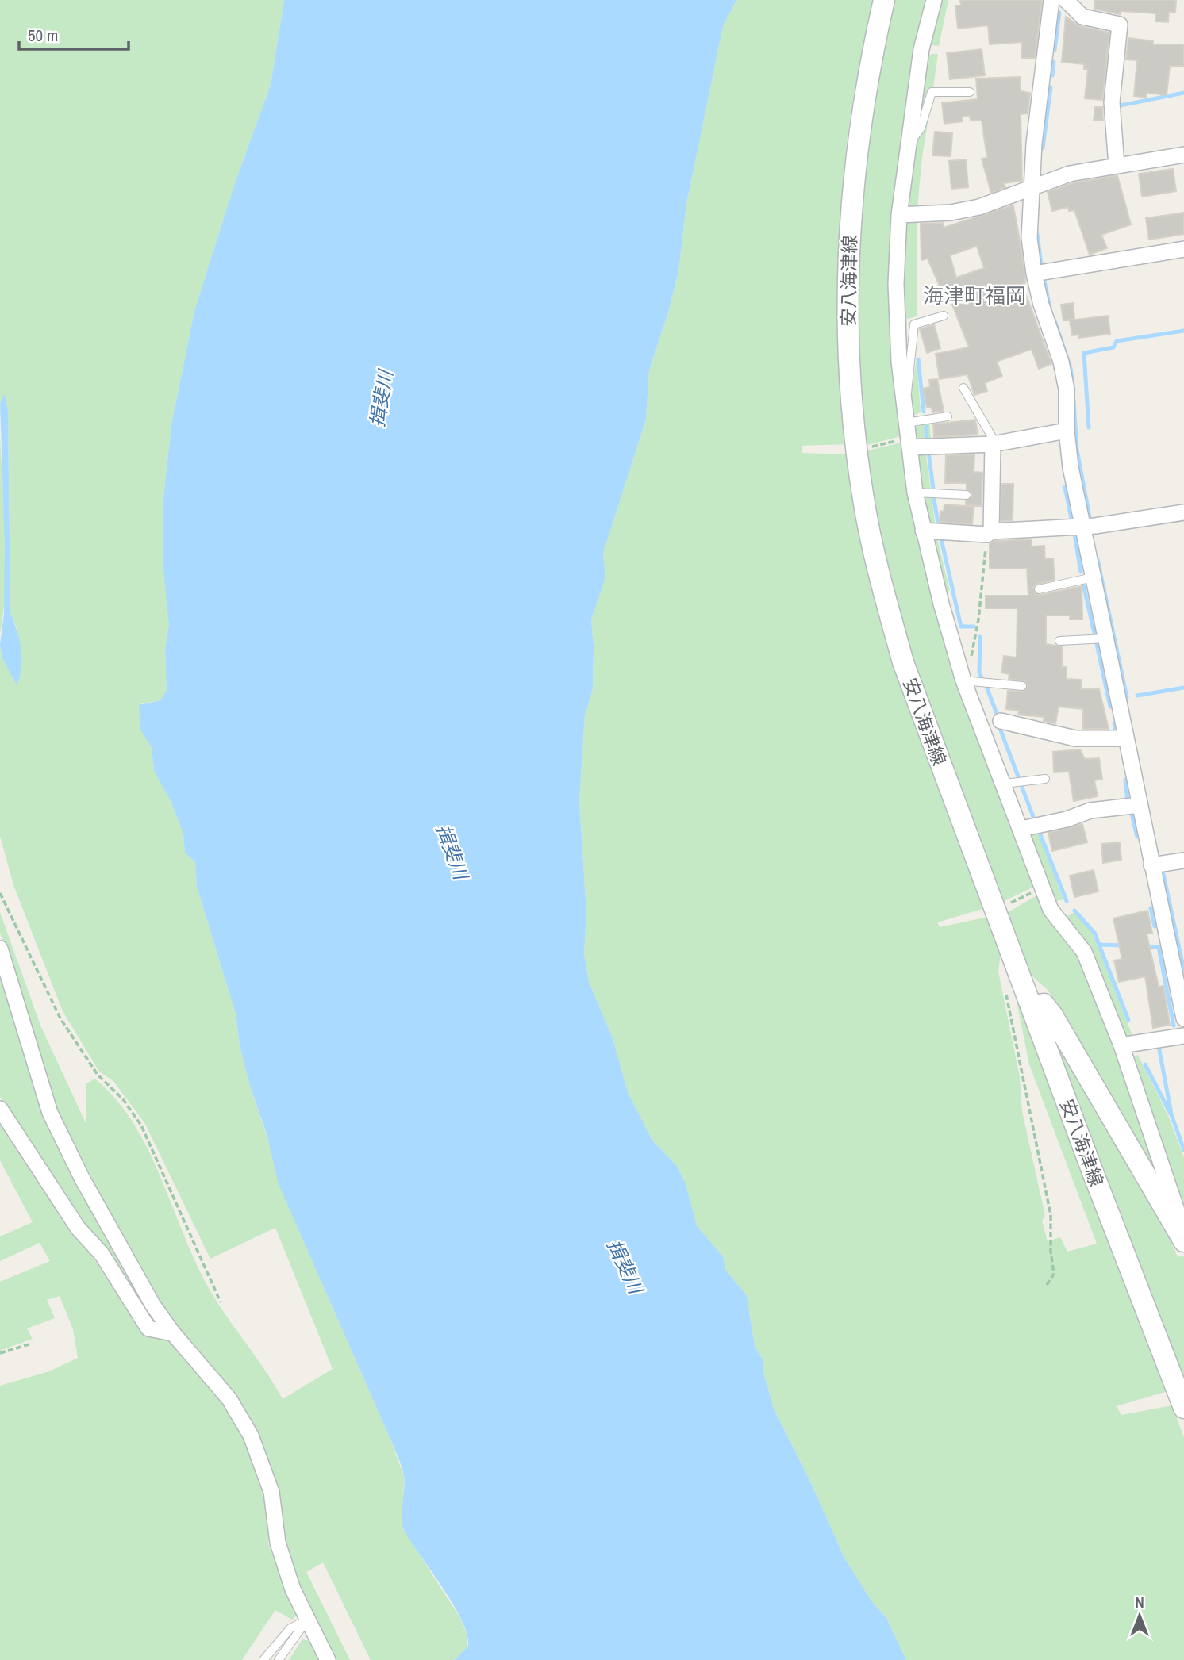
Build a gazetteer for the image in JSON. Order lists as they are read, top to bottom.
{
  "streets": {
    "main road": ["安八海津線"]
  },
  "districts": ["海津町福岡"],
  "water": ["揖斐川"],
  "scale_bar": "50 m",
  "north": "top"
}
